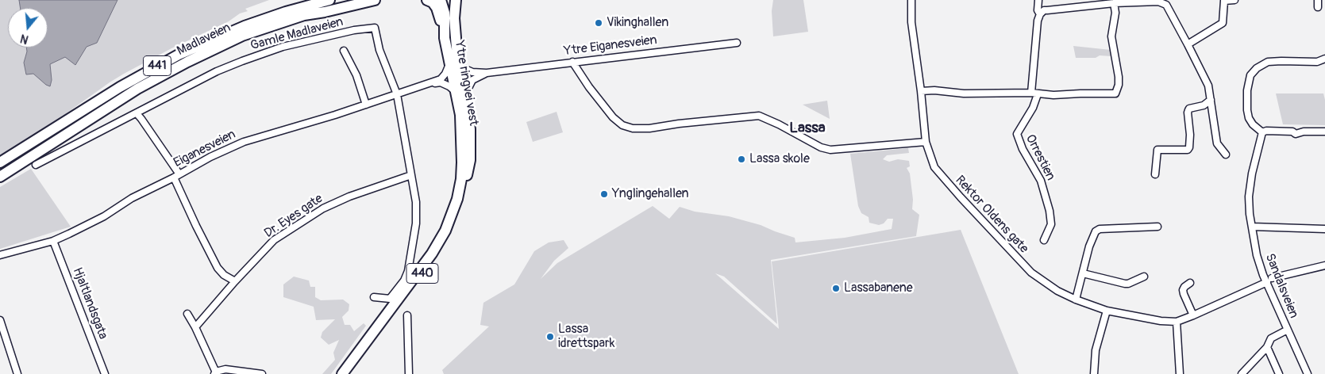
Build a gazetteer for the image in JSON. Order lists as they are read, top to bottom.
{
  "streets": {
    "main road": [
      "Madlaveien",
      "441",
      "Ytre ringvei vest",
      "440"
    ],
    "street": [
      "Gamle Madlaveien",
      "Ytre Eiganesveien",
      "Eiganesveien",
      "Orrestien",
      "Rektor Oldens gate",
      "Dr. Eyes gate",
      "Sandalsveien",
      "Hjaltlandsgata"
    ]
  },
  "crossings": [
    ["Gamle Madlaveien", "Eiganesveien"],
    ["Ytre Eiganesveien", "Ytre ringvei vest"],
    ["Ytre Eiganesveien", "Eiganesveien"],
    ["Ytre ringvei vest", "Eiganesveien"],
    ["Eiganesveien", "Hjaltlandsgata"],
    ["Rektor Oldens gate", "Sandalsveien"]
  ],
  "districts": ["Lassa"],
  "places": [
    "Vikinghallen",
    "Lassa skole",
    "Ynglingehallen",
    "Lassabanene",
    "Lassa idrettspark"
  ],
  "north": "bottom"
}
